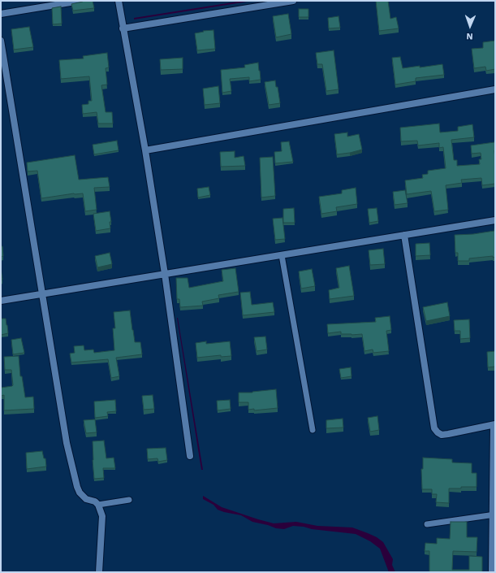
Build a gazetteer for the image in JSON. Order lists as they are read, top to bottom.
{
  "north": "bottom"
}
